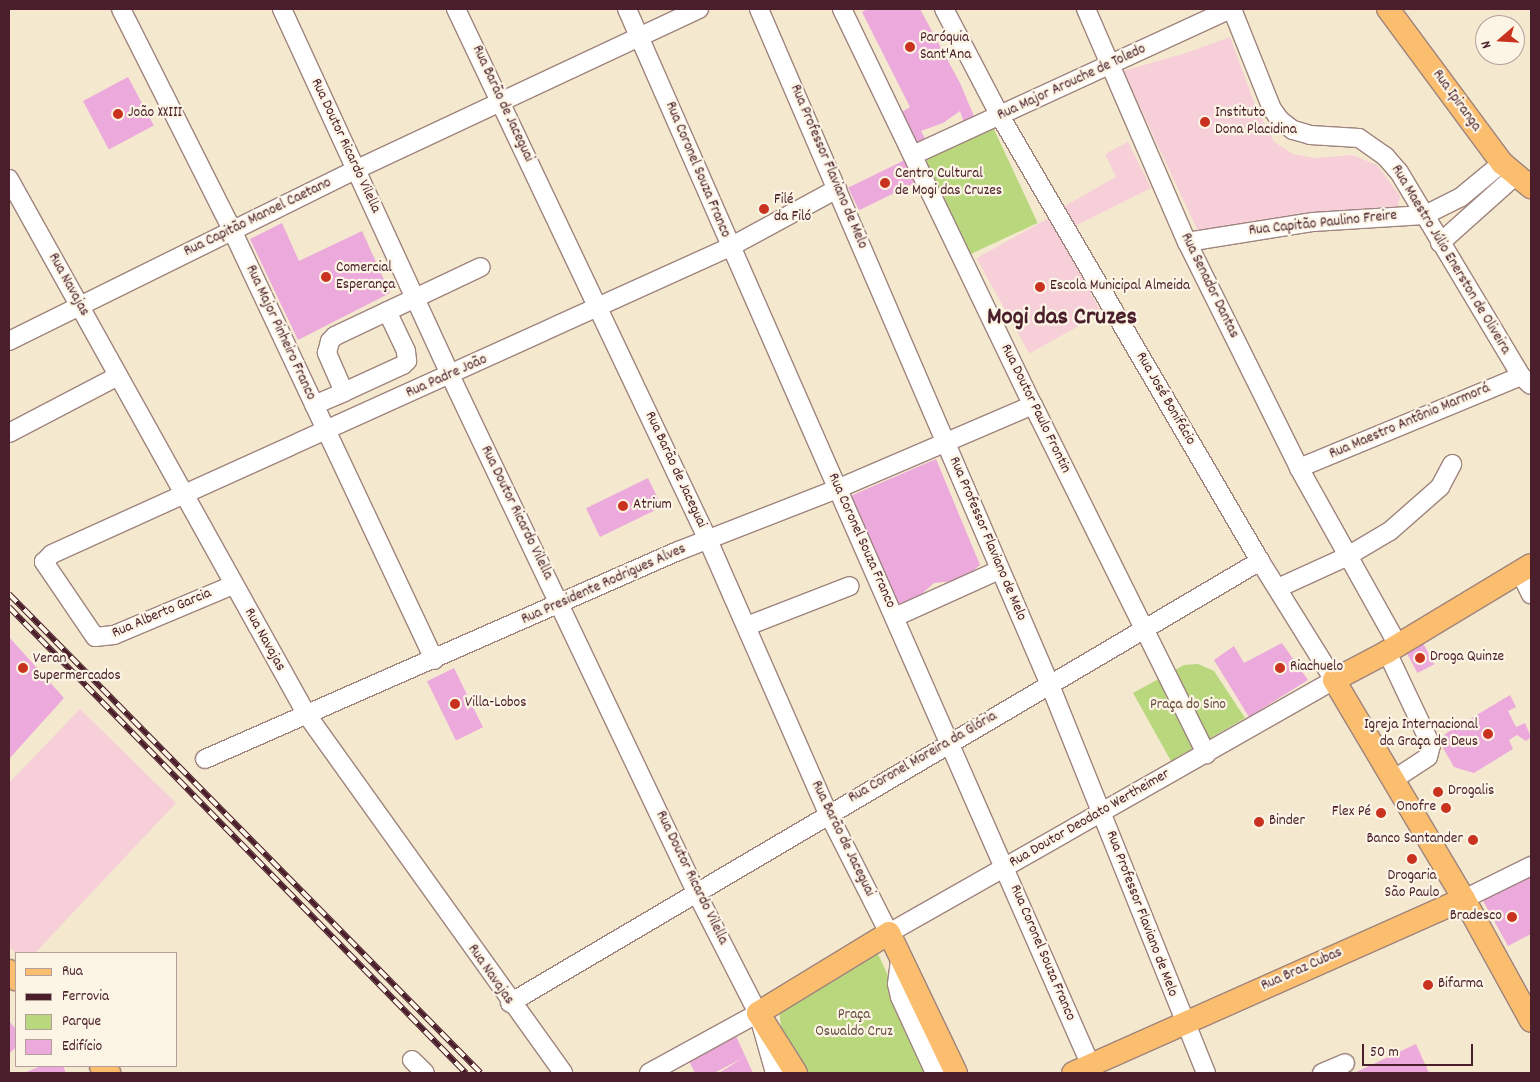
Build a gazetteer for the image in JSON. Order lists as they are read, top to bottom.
{
  "streets": {
    "main road": ["Rua Ipiranga", "Rua Doutor Deodato Wertheimer", "Rua Braz Cubas"],
    "street": [
      "Rua Major Arouche de Toledo",
      "Rua Barão de Jaceguai",
      "Rua Doutor Ricardo Vilella",
      "Rua Professor Flaviano de Melo",
      "Rua Coronel Souza Franco",
      "Rua Capitão Manoel Caetano",
      "Rua Capitão Paulino Freire",
      "Rua Maestro Júlio Enerston de Oliveira",
      "Rua Navajas",
      "Rua Senador Dantas",
      "Rua Major Pinheiro Franco",
      "Rua Padre João",
      "Rua José Bonifácio",
      "Rua Doutor Paulo Frontin",
      "Rua Maestro Antônio Marmorá",
      "Rua Presidente Rodrigues Alves",
      "Rua Alberto Garcia",
      "Rua Coronel Moreira da Glória"
    ]
  },
  "crossings": [
    ["Rua Major Arouche de Toledo", "Rua Maestro Júlio Enerston de Oliveira"],
    ["Rua Major Arouche de Toledo", "Rua Senador Dantas"],
    ["Rua Major Arouche de Toledo", "Rua José Bonifácio"],
    ["Rua Major Arouche de Toledo", "Rua Doutor Paulo Frontin"],
    ["Rua Ipiranga", "Rua Capitão Paulino Freire"],
    ["Rua Barão de Jaceguai", "Rua Capitão Manoel Caetano"],
    ["Rua Barão de Jaceguai", "Rua Padre João"],
    ["Rua Barão de Jaceguai", "Rua Presidente Rodrigues Alves"],
    ["Rua Barão de Jaceguai", "Rua Coronel Moreira da Glória"],
    ["Rua Barão de Jaceguai", "Rua Doutor Deodato Wertheimer"],
    ["Rua Doutor Ricardo Vilella", "Rua Capitão Manoel Caetano"],
    ["Rua Doutor Ricardo Vilella", "Rua Padre João"],
    ["Rua Doutor Ricardo Vilella", "Rua Presidente Rodrigues Alves"],
    ["Rua Doutor Ricardo Vilella", "Rua Coronel Moreira da Glória"],
    ["Rua Doutor Ricardo Vilella", "Rua Doutor Deodato Wertheimer"],
    ["Rua Professor Flaviano de Melo", "Rua Padre João"],
    ["Rua Professor Flaviano de Melo", "Rua Presidente Rodrigues Alves"],
    ["Rua Professor Flaviano de Melo", "Rua Coronel Moreira da Glória"],
    ["Rua Professor Flaviano de Melo", "Rua Doutor Deodato Wertheimer"],
    ["Rua Professor Flaviano de Melo", "Rua Braz Cubas"],
    ["Rua Coronel Souza Franco", "Rua Capitão Manoel Caetano"],
    ["Rua Coronel Souza Franco", "Rua Padre João"],
    ["Rua Coronel Souza Franco", "Rua Presidente Rodrigues Alves"],
    ["Rua Coronel Souza Franco", "Rua Coronel Moreira da Glória"],
    ["Rua Coronel Souza Franco", "Rua Doutor Deodato Wertheimer"],
    ["Rua Coronel Souza Franco", "Rua Braz Cubas"],
    ["Rua Capitão Manoel Caetano", "Rua Navajas"],
    ["Rua Capitão Manoel Caetano", "Rua Major Pinheiro Franco"],
    ["Rua Capitão Paulino Freire", "Rua Maestro Júlio Enerston de Oliveira"],
    ["Rua Capitão Paulino Freire", "Rua Senador Dantas"],
    ["Rua Maestro Júlio Enerston de Oliveira", "Rua Maestro Antônio Marmorá"],
    ["Rua Navajas", "Rua Padre João"],
    ["Rua Navajas", "Rua Presidente Rodrigues Alves"],
    ["Rua Navajas", "Rua Alberto Garcia"],
    ["Rua Navajas", "Rua Coronel Moreira da Glória"],
    ["Rua Senador Dantas", "Rua Maestro Antônio Marmorá"],
    ["Rua Senador Dantas", "Rua Doutor Deodato Wertheimer"],
    ["Rua Major Pinheiro Franco", "Rua Padre João"],
    ["Rua Major Pinheiro Franco", "Rua Presidente Rodrigues Alves"],
    ["Rua Padre João", "Rua Alberto Garcia"],
    ["Rua José Bonifácio", "Rua Coronel Moreira da Glória"],
    ["Rua José Bonifácio", "Rua Doutor Deodato Wertheimer"],
    ["Rua Doutor Paulo Frontin", "Rua Presidente Rodrigues Alves"],
    ["Rua Doutor Paulo Frontin", "Rua Coronel Moreira da Glória"],
    ["Rua Doutor Paulo Frontin", "Rua Doutor Deodato Wertheimer"]
  ],
  "districts": ["Mogi das Cruzes"],
  "parks": ["Praça do Sino", "Praça Oswaldo Cruz"],
  "places": [
    "Paróquia Sant'Ana",
    "João XXIII",
    "Instituto Dona Placidina",
    "Centro Cultural de Mogi das Cruzes",
    "Filé da Filó",
    "Comercial Esperança",
    "Escola Municipal Almeida",
    "Atrium",
    "Droga Quinze",
    "Veran Supermercados",
    "Riachuelo",
    "Villa-Lobos",
    "Igreja Internacional da Graça de Deus",
    "Drogalis",
    "Onofre",
    "Flex Pé",
    "Binder",
    "Banco Santander",
    "Drogaria São Paulo",
    "Bradesco",
    "Bifarma"
  ],
  "legend": [
    "Rua",
    "Ferrovia",
    "Parque",
    "Edifício"
  ],
  "scale_bar": "50 m",
  "north": "left"
}
